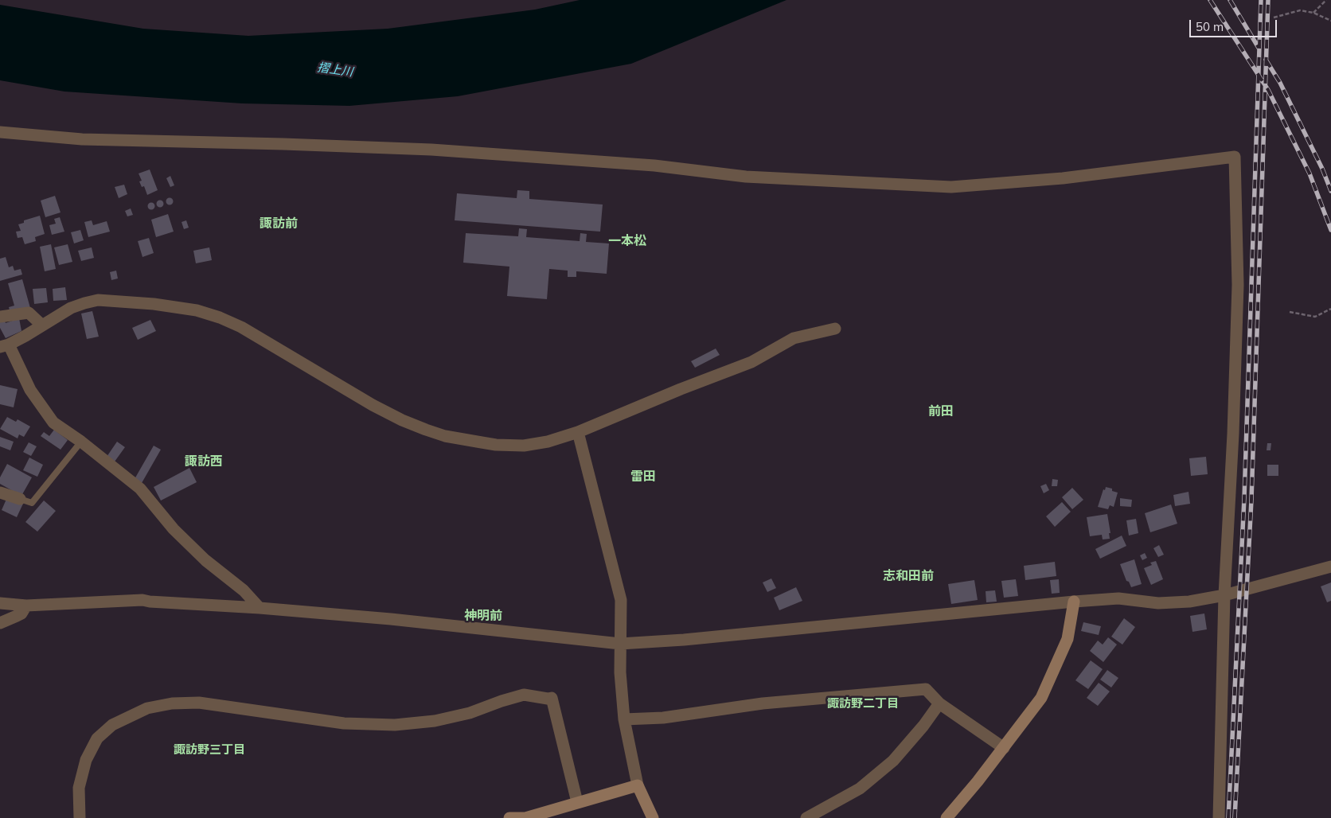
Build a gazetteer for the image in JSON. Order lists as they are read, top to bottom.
{
  "districts": [
    "諏訪前",
    "一本松",
    "前田",
    "諏訪西",
    "雷田",
    "志和田前",
    "神明前",
    "諏訪野二丁目",
    "諏訪野三丁目"
  ],
  "water": ["摺上川"],
  "scale_bar": "50 m"
}
